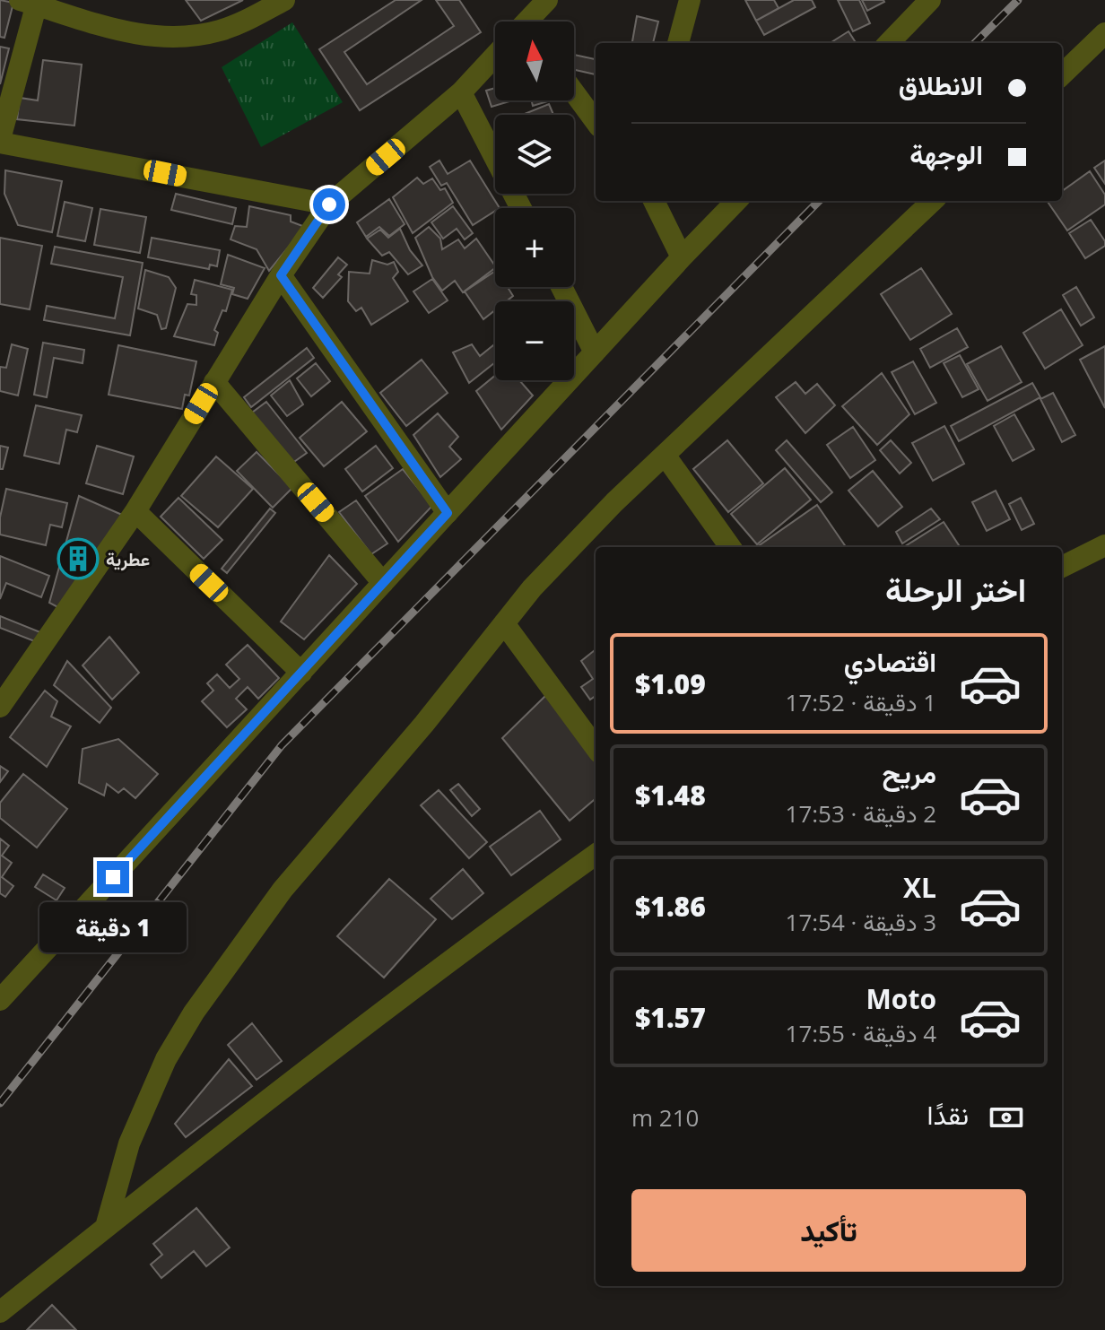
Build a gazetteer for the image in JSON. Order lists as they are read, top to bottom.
{
  "places": {
    "building": ["عطرية"]
  },
  "north": "top",
  "page": {
    "map_buttons": ["+", "−"],
    "banner": ["الانطلاق", "الوجهة"],
    "heading": "اختر الرحلة",
    "list": [
      {
        "name": "اقتصادي",
        "note": "1 دقيقة · 17:52",
        "value": "$1.09"
      },
      {
        "name": "مريح",
        "note": "2 دقيقة · 17:53",
        "value": "$1.48"
      },
      {
        "name": "XL",
        "note": "3 دقيقة · 17:54",
        "value": "$1.86"
      },
      {
        "name": "Moto",
        "note": "4 دقيقة · 17:55",
        "value": "$1.57"
      }
    ],
    "bubble": "1 دقيقة",
    "pay": ["نقدًا", "210 m"],
    "buttons": "تأكيد"
  }
}
